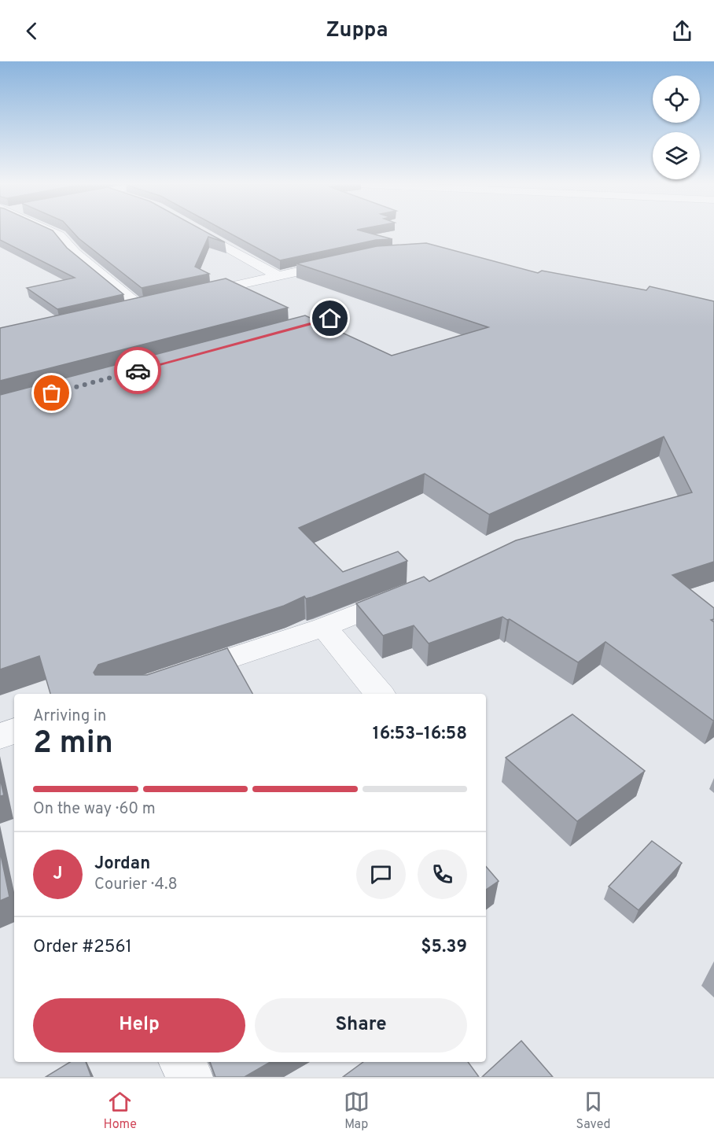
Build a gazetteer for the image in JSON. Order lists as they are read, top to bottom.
{
  "page": {
    "header": "Zuppa",
    "heading": ["2 min", "Arriving in", "16:53–16:58"],
    "panel": [
      "Jordan",
      "Courier · 4.8",
      "Order #2561",
      "$5.39"
    ],
    "bar": "On the way · 60 m",
    "round": "J",
    "buttons": ["Help", "Share"],
    "tabs": ["Home", "Map", "Saved"]
  }
}
